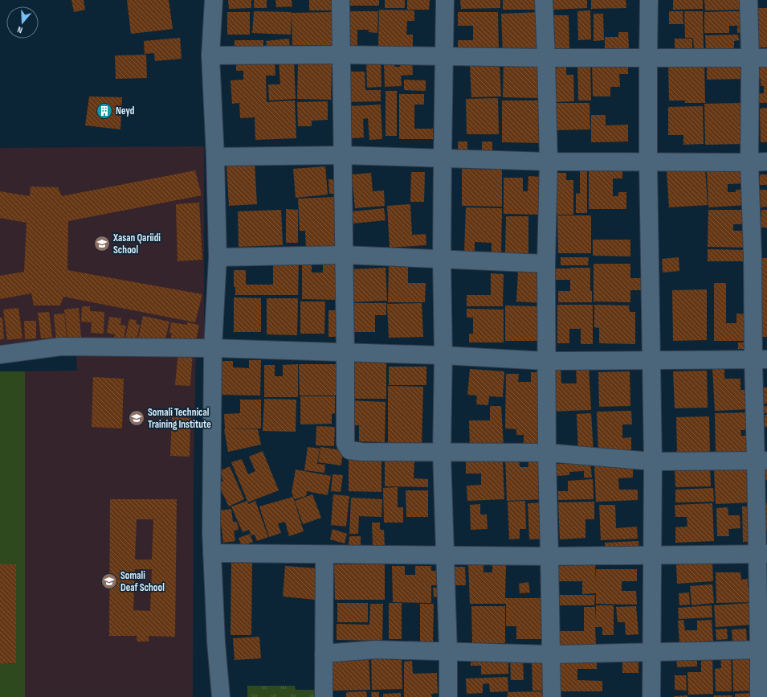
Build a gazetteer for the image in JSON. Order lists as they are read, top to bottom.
{
  "places": {
    "building": ["Neyd"],
    "school or university": ["Xasan Qariidi School", "Somali Technical Training Institute", "Somali Deaf School"]
  },
  "north": "bottom"
}
